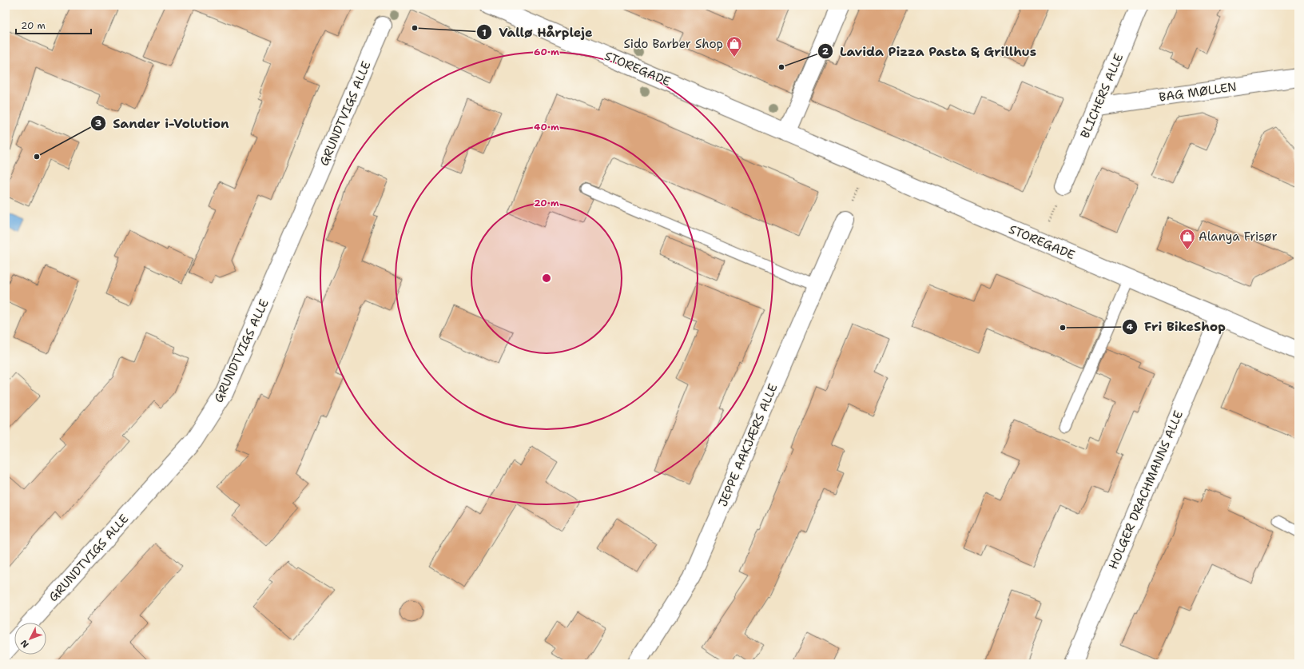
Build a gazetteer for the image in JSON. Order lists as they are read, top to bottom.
{
  "streets": {
    "street": [
      "STOREGADE",
      "BAG MØLLEN",
      "BLICHERS ALLE",
      "GRUNDTVIGS ALLE",
      "JEPPE AAKJÆRS ALLE",
      "HOLGER DRACHMANNS ALLE"
    ]
  },
  "crossings": [
    ["STOREGADE", "HOLGER DRACHMANNS ALLE"],
    ["BAG MØLLEN", "BLICHERS ALLE"]
  ],
  "places": {
    "other": [
      "Vallø Hårpleje",
      "Lavida Pizza Pasta & Grillhus",
      "Sander i-Volution",
      "Fri BikeShop"
    ],
    "shop": ["Sido Barber Shop", "Alanya Frisør"]
  },
  "scale_bar": "20 m",
  "north": "bottom left",
  "rings": ["60 m", "40 m", "20 m"]
}
